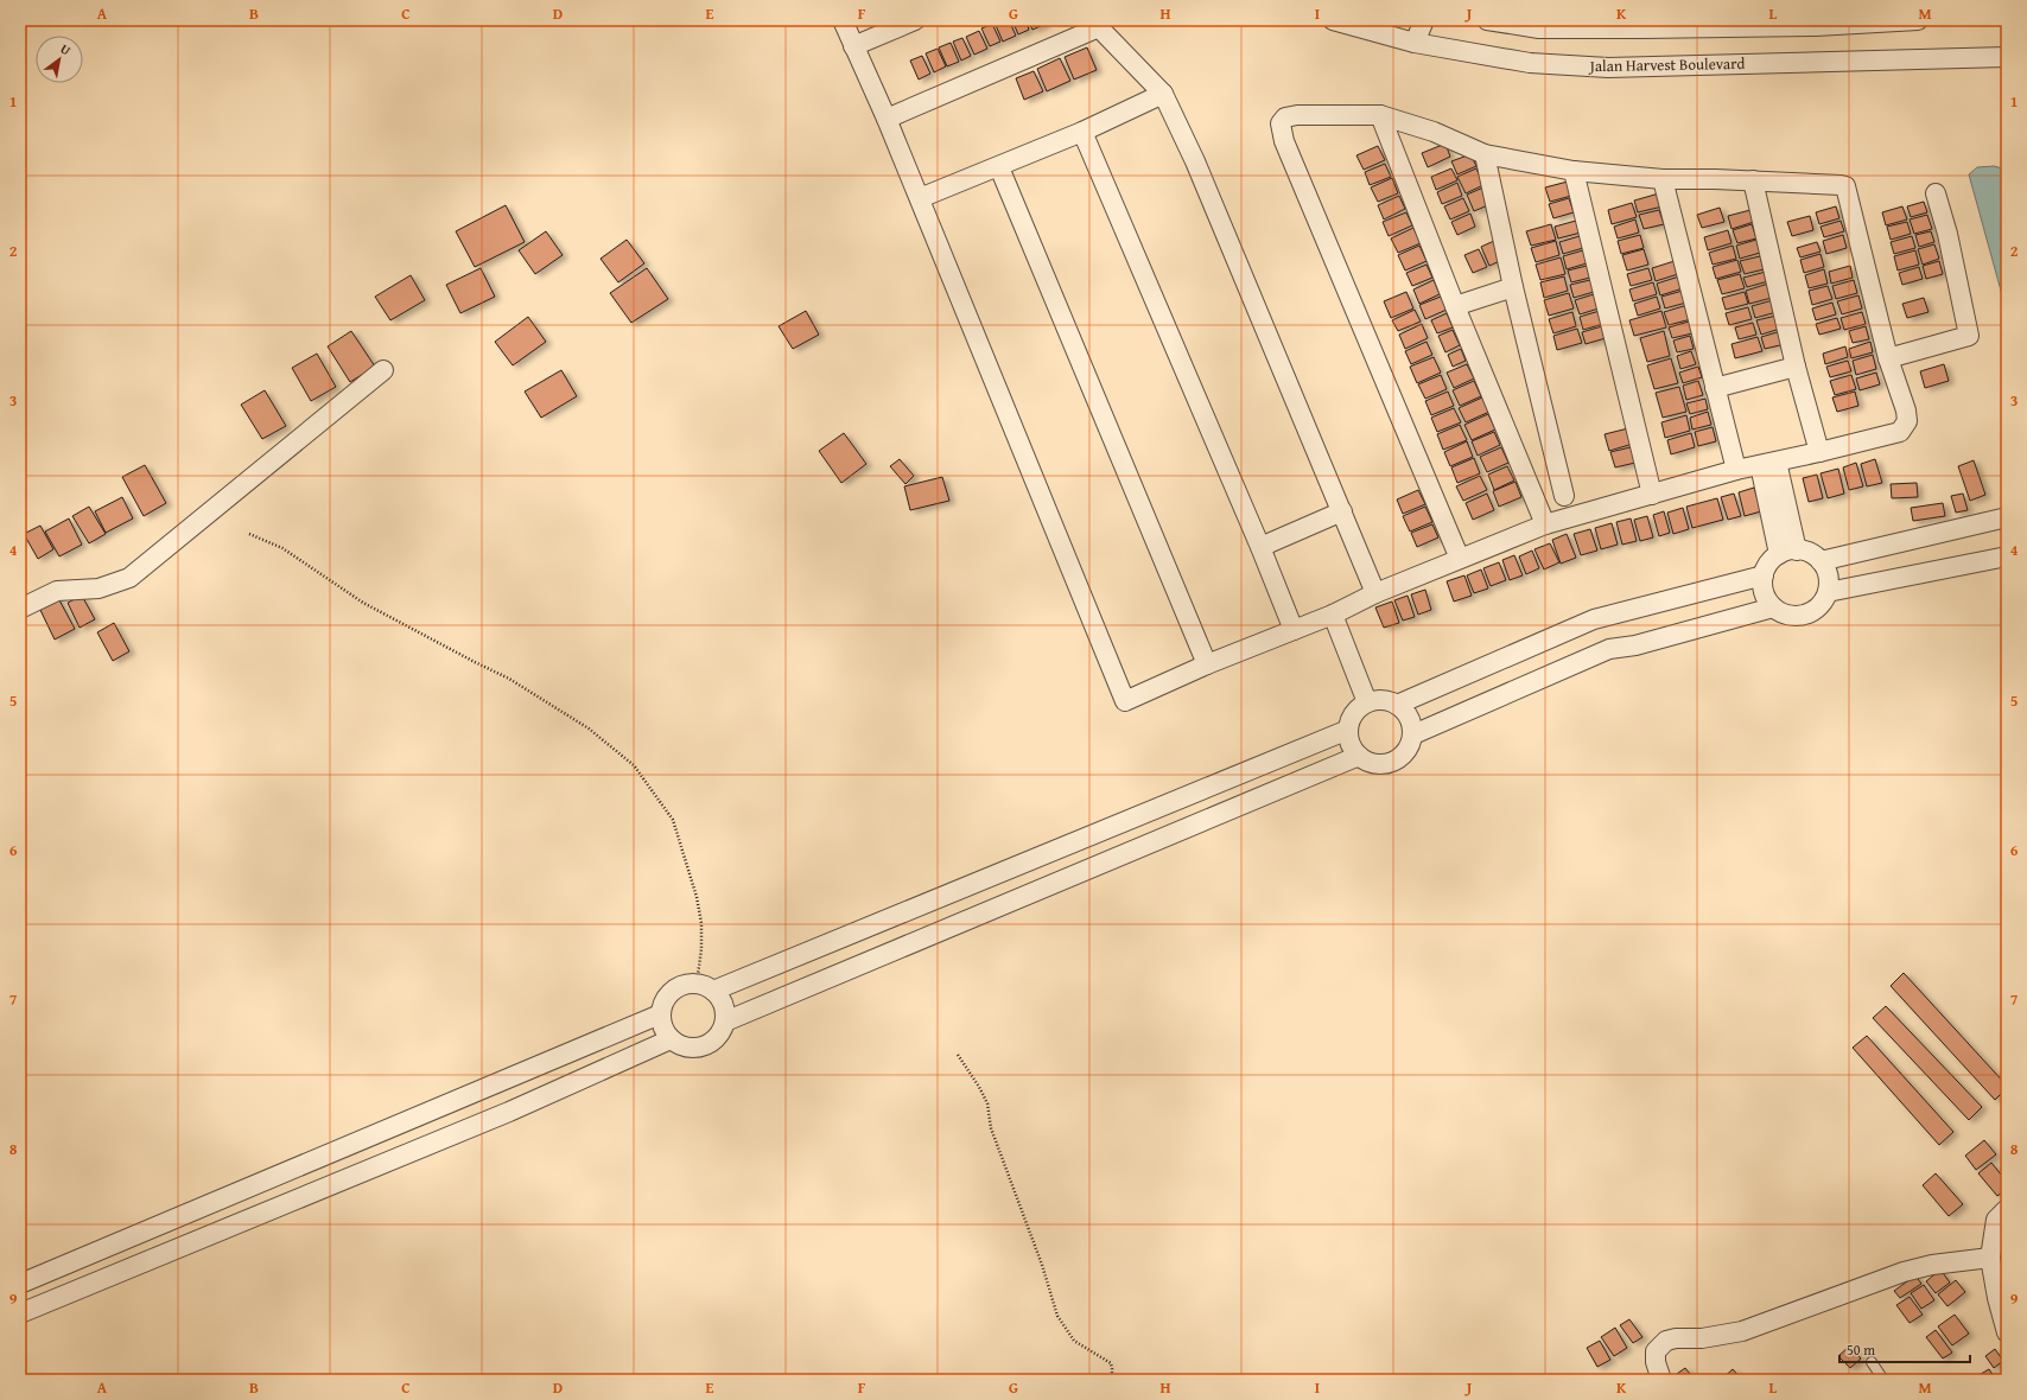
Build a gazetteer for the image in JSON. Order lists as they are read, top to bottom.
{
  "streets": {
    "street": ["Jalan Harvest Boulevard"]
  },
  "scale_bar": "50 m",
  "north": "top right",
  "grid": {
    "columns": [
      "A",
      "B",
      "C",
      "D",
      "E",
      "F",
      "G",
      "H",
      "I",
      "J",
      "K",
      "L",
      "M"
    ],
    "rows": [
      "1",
      "2",
      "3",
      "4",
      "5",
      "6",
      "7",
      "8",
      "9"
    ]
  }
}
